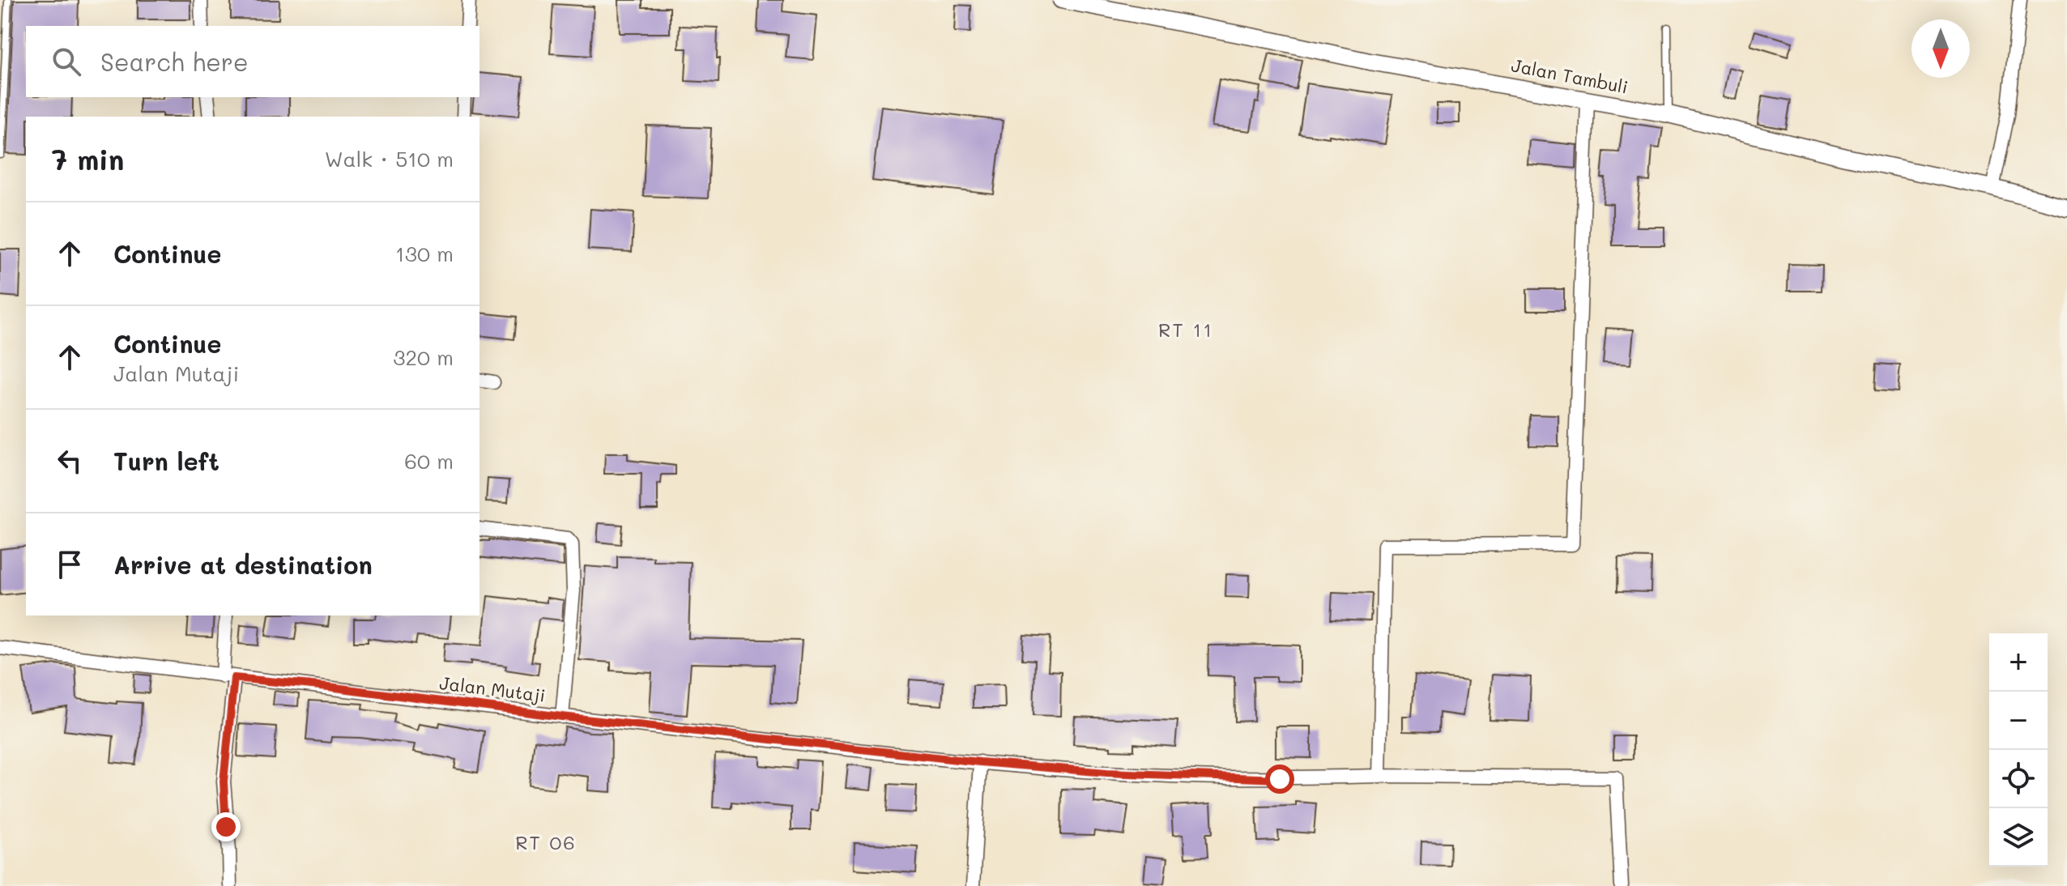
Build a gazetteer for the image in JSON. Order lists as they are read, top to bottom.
{
  "streets": {
    "street": ["Jalan Tambuli", "Jalan Mutaji"]
  },
  "districts": ["RT 11", "RT 06"],
  "north": "bottom",
  "page": {
    "search": "Search here",
    "heading": ["7 min", "Walk · 510 m"],
    "list": [
      ["Continue", "130 m"],
      ["Continue", "Jalan Mutaji", "320 m"],
      ["Turn left", "60 m"],
      "Arrive at destination"
    ],
    "map_buttons": ["+", "−"]
  }
}
